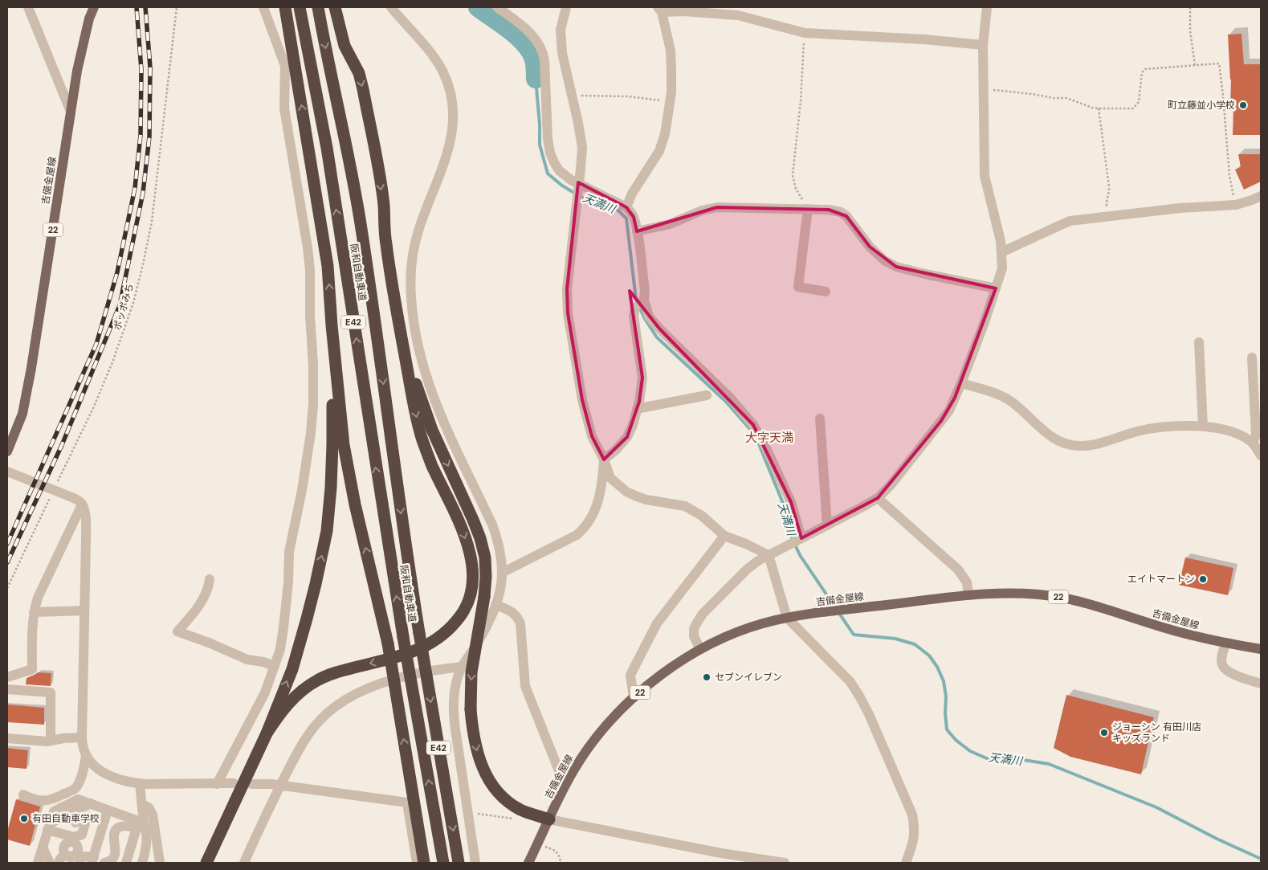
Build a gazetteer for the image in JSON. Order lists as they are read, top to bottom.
{
  "streets": {
    "highway": ["阪和自動車道", "E42"],
    "main road": ["吉備金屋線", "22"],
    "path": ["ポッポみち"]
  },
  "districts": ["大字天満"],
  "water": ["天満川"],
  "places": [
    "町立藤並小学校",
    "エイトマートン",
    "セブンイレブン",
    "ジョーシン 有田川店 キッズランド",
    "有田自動車学校"
  ]
}
